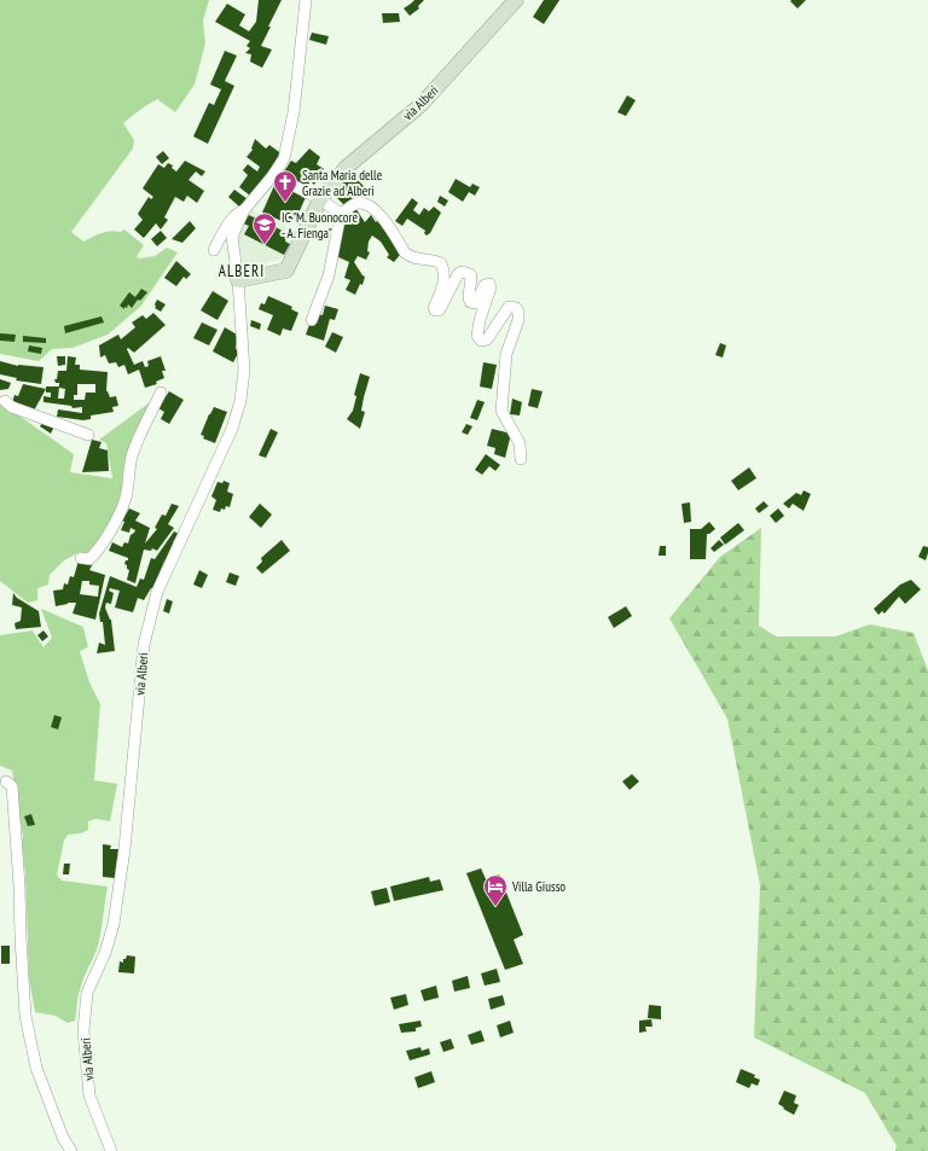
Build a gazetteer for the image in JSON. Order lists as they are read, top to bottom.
{
  "streets": {
    "street": ["via Alberi"]
  },
  "districts": ["ALBERI"],
  "places": {
    "church": ["Santa Maria delle Grazie ad Alberi"],
    "school or university": ["IC \"M. Buonocore - A. Fienga\""],
    "hotel": ["Villa Giusso"]
  }
}
